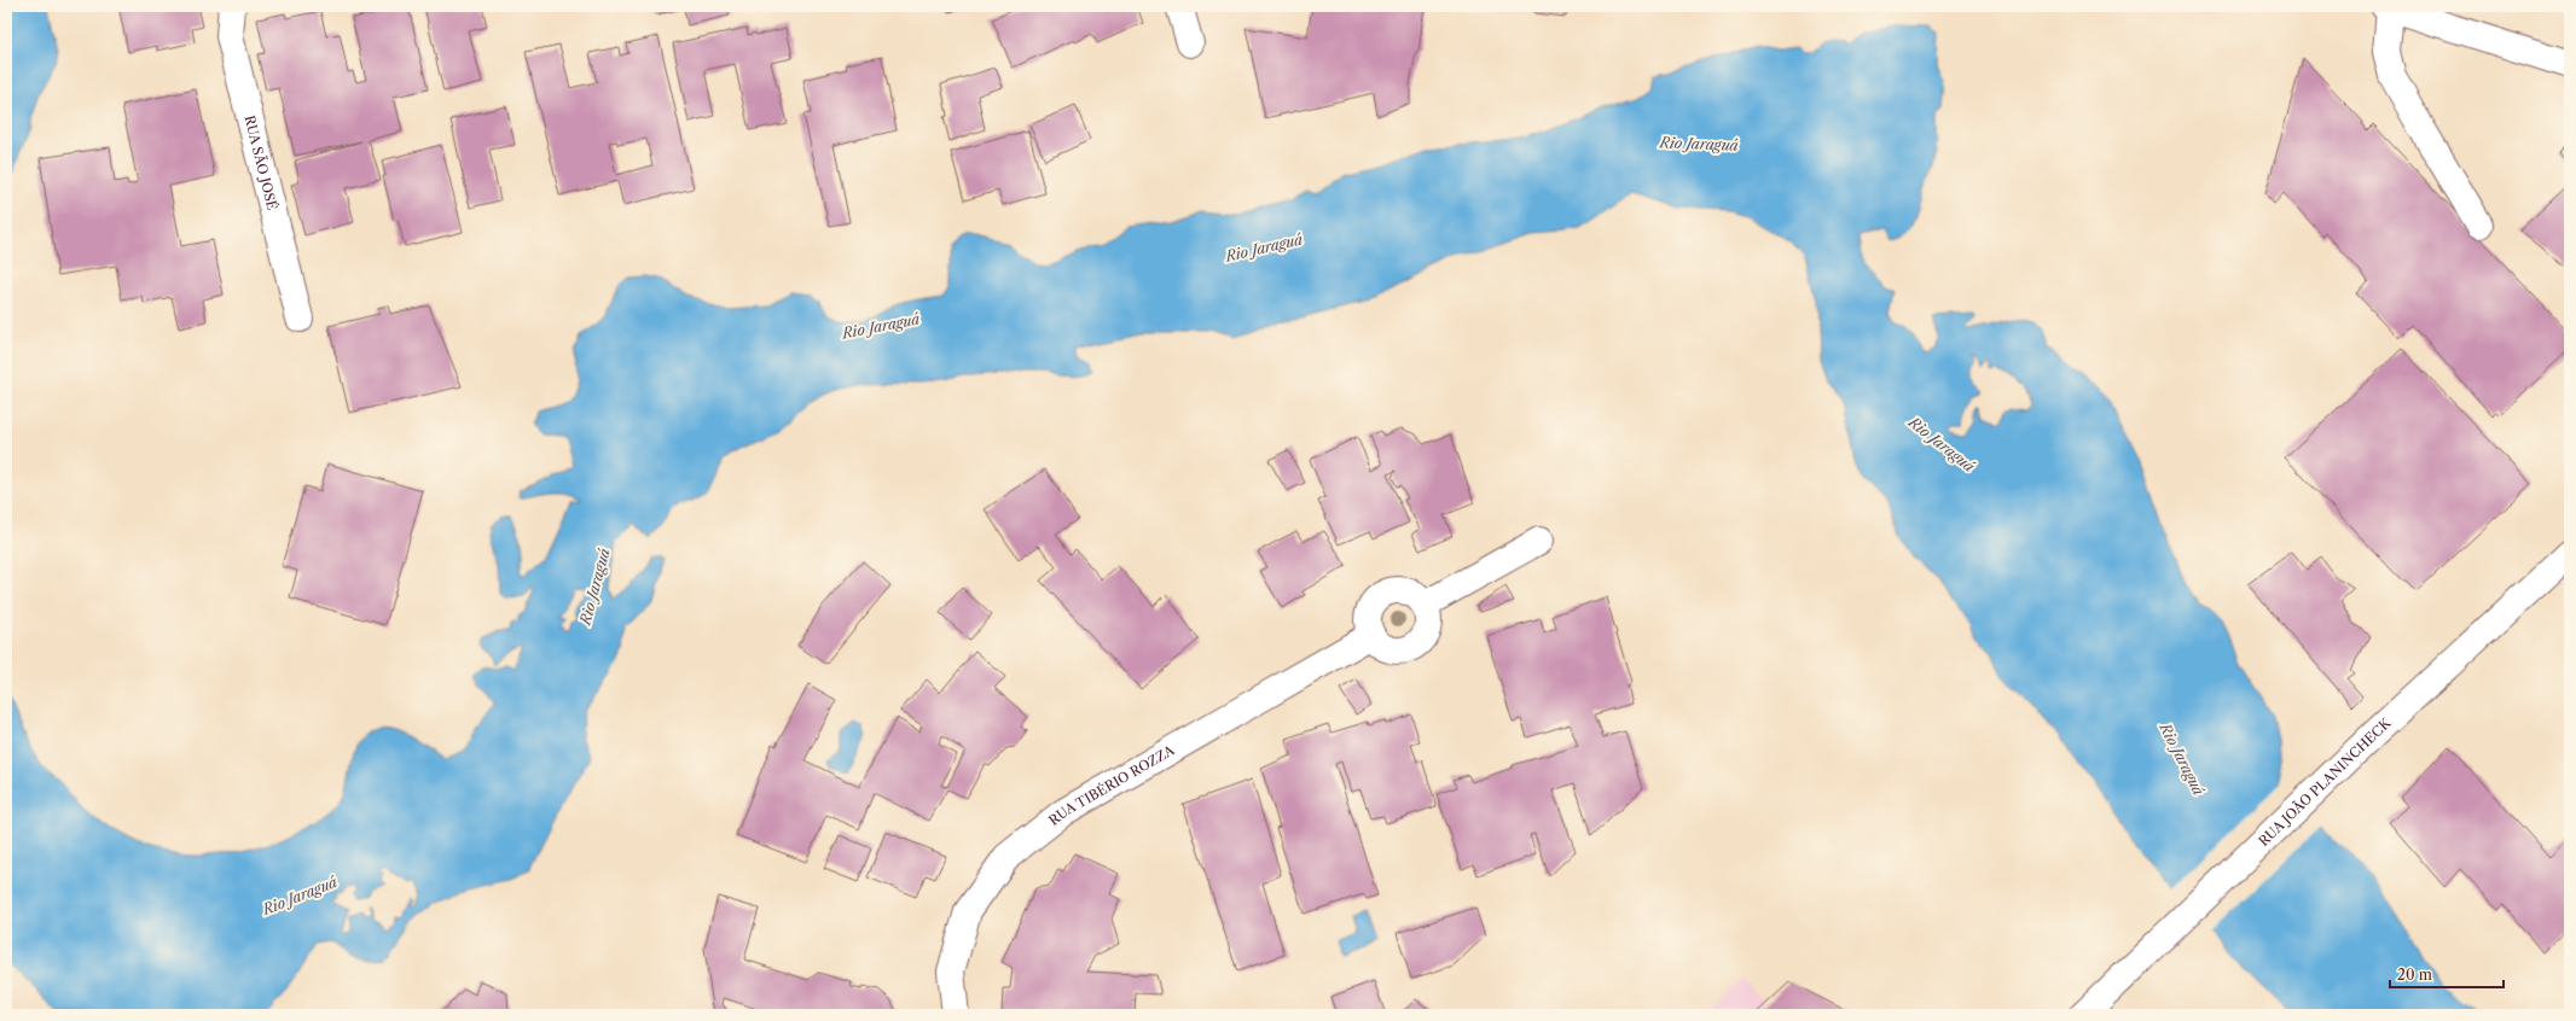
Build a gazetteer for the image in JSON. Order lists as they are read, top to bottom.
{
  "streets": {
    "street": ["RUA SÃO JOSÉ", "RUA JOÃO PLANINCHECK", "RUA TIBÉRIO ROZZA"]
  },
  "water": ["Rio Jaraguá"],
  "scale_bar": "20 m"
}
